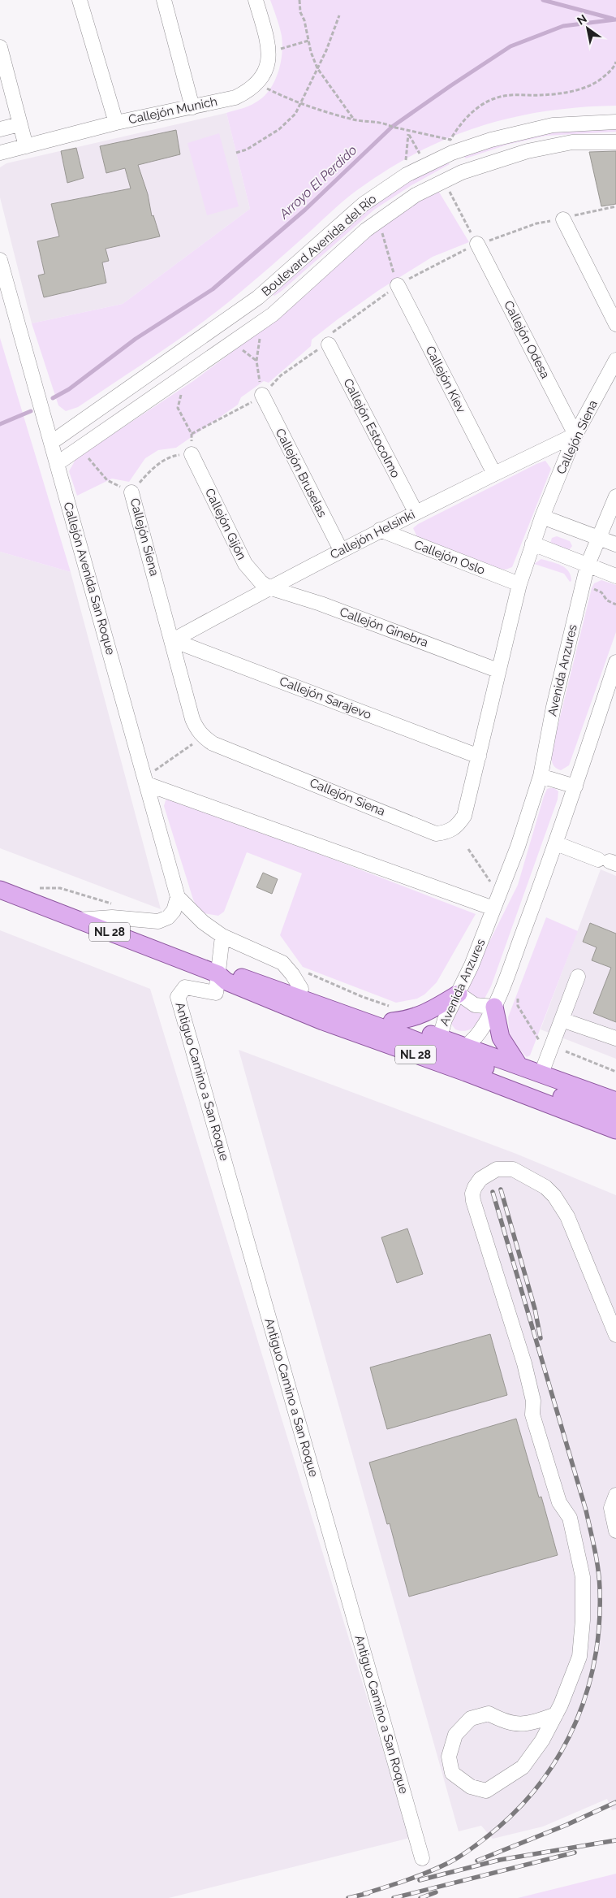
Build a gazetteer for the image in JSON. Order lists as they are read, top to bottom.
{
  "streets": {
    "main road": ["NL 28"],
    "street": [
      "Callejón Munich",
      "Boulevard Avenida del Río",
      "Callejón Odesa",
      "Callejón Kiev",
      "Callejón Estocolmo",
      "Callejón Siena",
      "Callejón Bruselas",
      "Callejón Gijón",
      "Callejón Helsinki",
      "Callejón Oslo",
      "Callejón Avenida San Roque",
      "Callejón Ginebra",
      "Avenida Anzures",
      "Callejón Sarajevo",
      "Antiguo Camino a San Roque"
    ]
  },
  "crossings": [
    ["Boulevard Avenida del Río", "Callejón Avenida San Roque"],
    ["Callejón Odesa", "Callejón Siena"],
    ["Callejón Odesa", "Callejón Helsinki"],
    ["Callejón Kiev", "Callejón Helsinki"],
    ["Callejón Estocolmo", "Callejón Helsinki"],
    ["Callejón Siena", "Callejón Helsinki"],
    ["Callejón Siena", "Callejón Oslo"],
    ["Callejón Siena", "Callejón Ginebra"],
    ["Callejón Siena", "Callejón Sarajevo"],
    ["Callejón Bruselas", "Callejón Helsinki"],
    ["Callejón Gijón", "Callejón Helsinki"],
    ["Callejón Gijón", "Callejón Ginebra"],
    ["Callejón Helsinki", "Callejón Oslo"],
    ["Callejón Helsinki", "Callejón Ginebra"],
    ["Callejón Helsinki", "Callejón Sarajevo"],
    ["NL 28", "Antiguo Camino a San Roque"]
  ],
  "water": ["Arroyo El Perdido"],
  "north": "top left"
}
